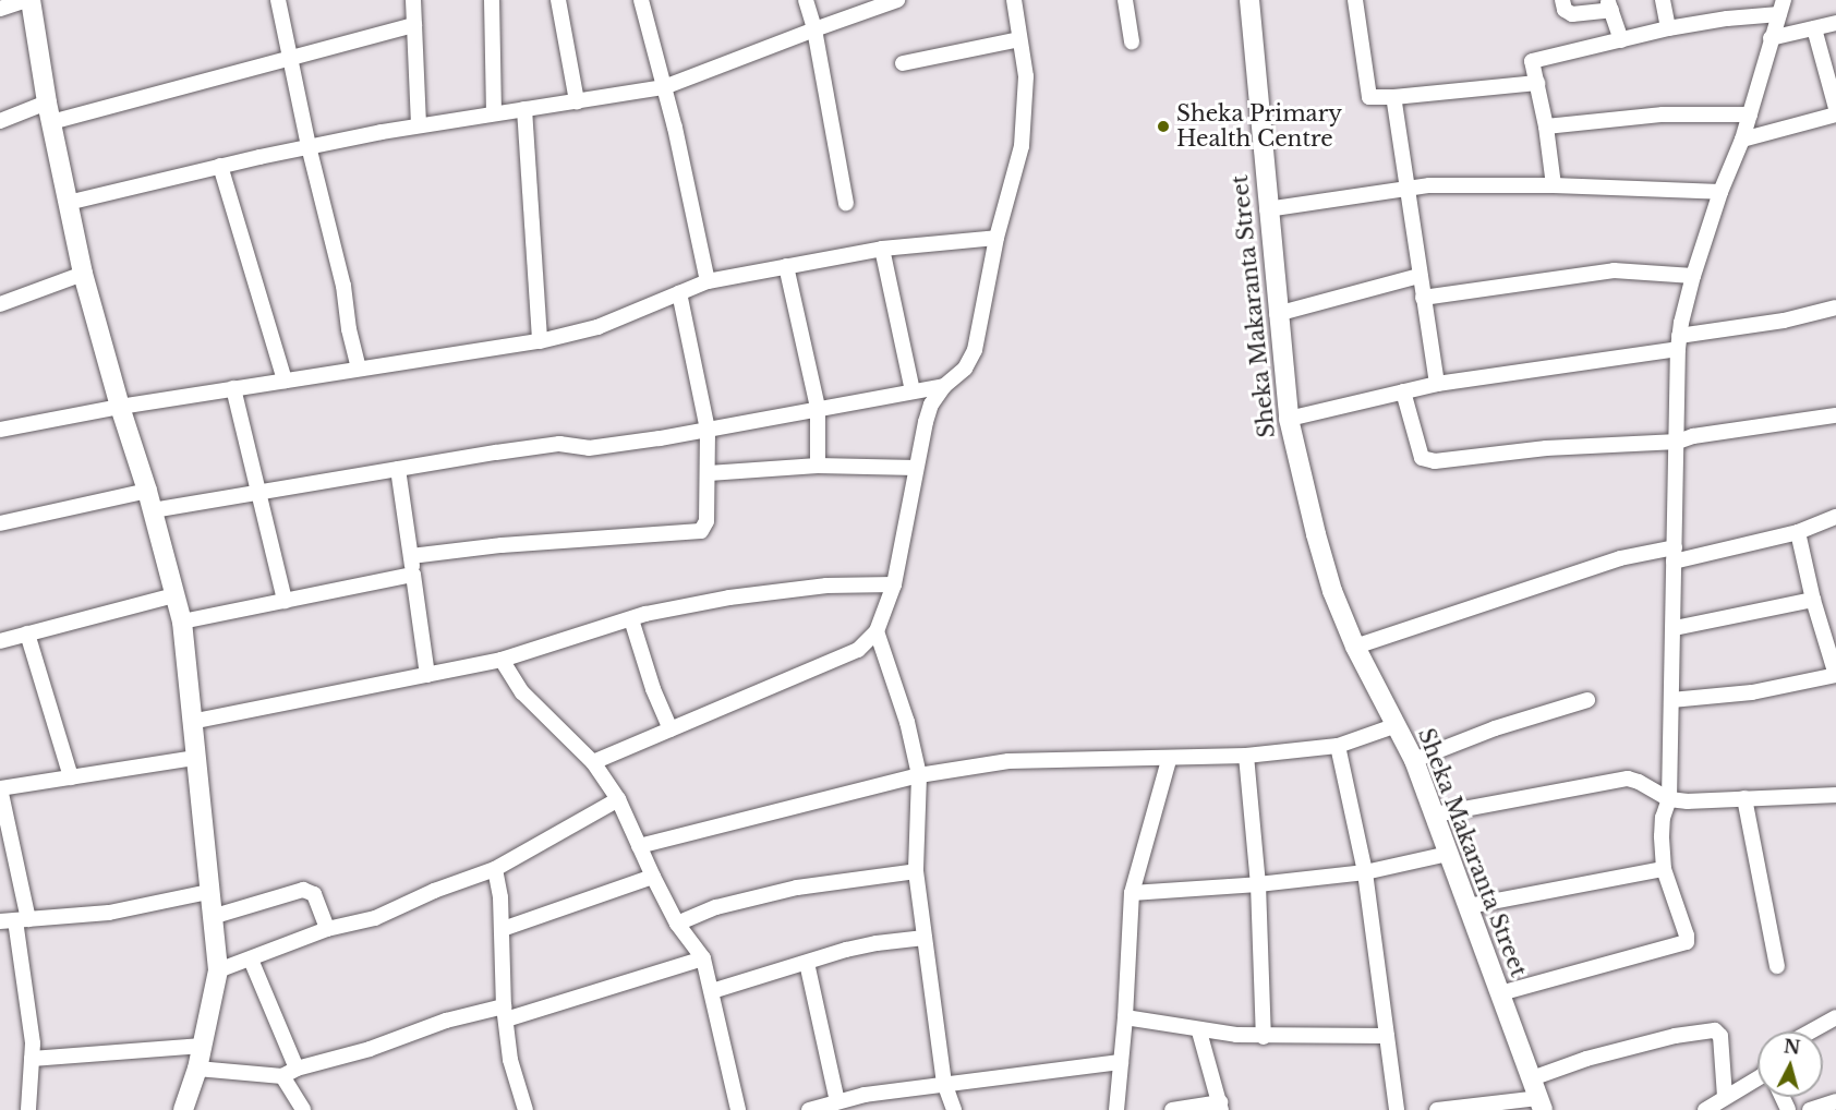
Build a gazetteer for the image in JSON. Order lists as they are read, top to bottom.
{
  "streets": {
    "street": ["Sheka Makaranta Street"]
  },
  "places": ["Sheka Primary Health Centre"],
  "north": "top"
}
